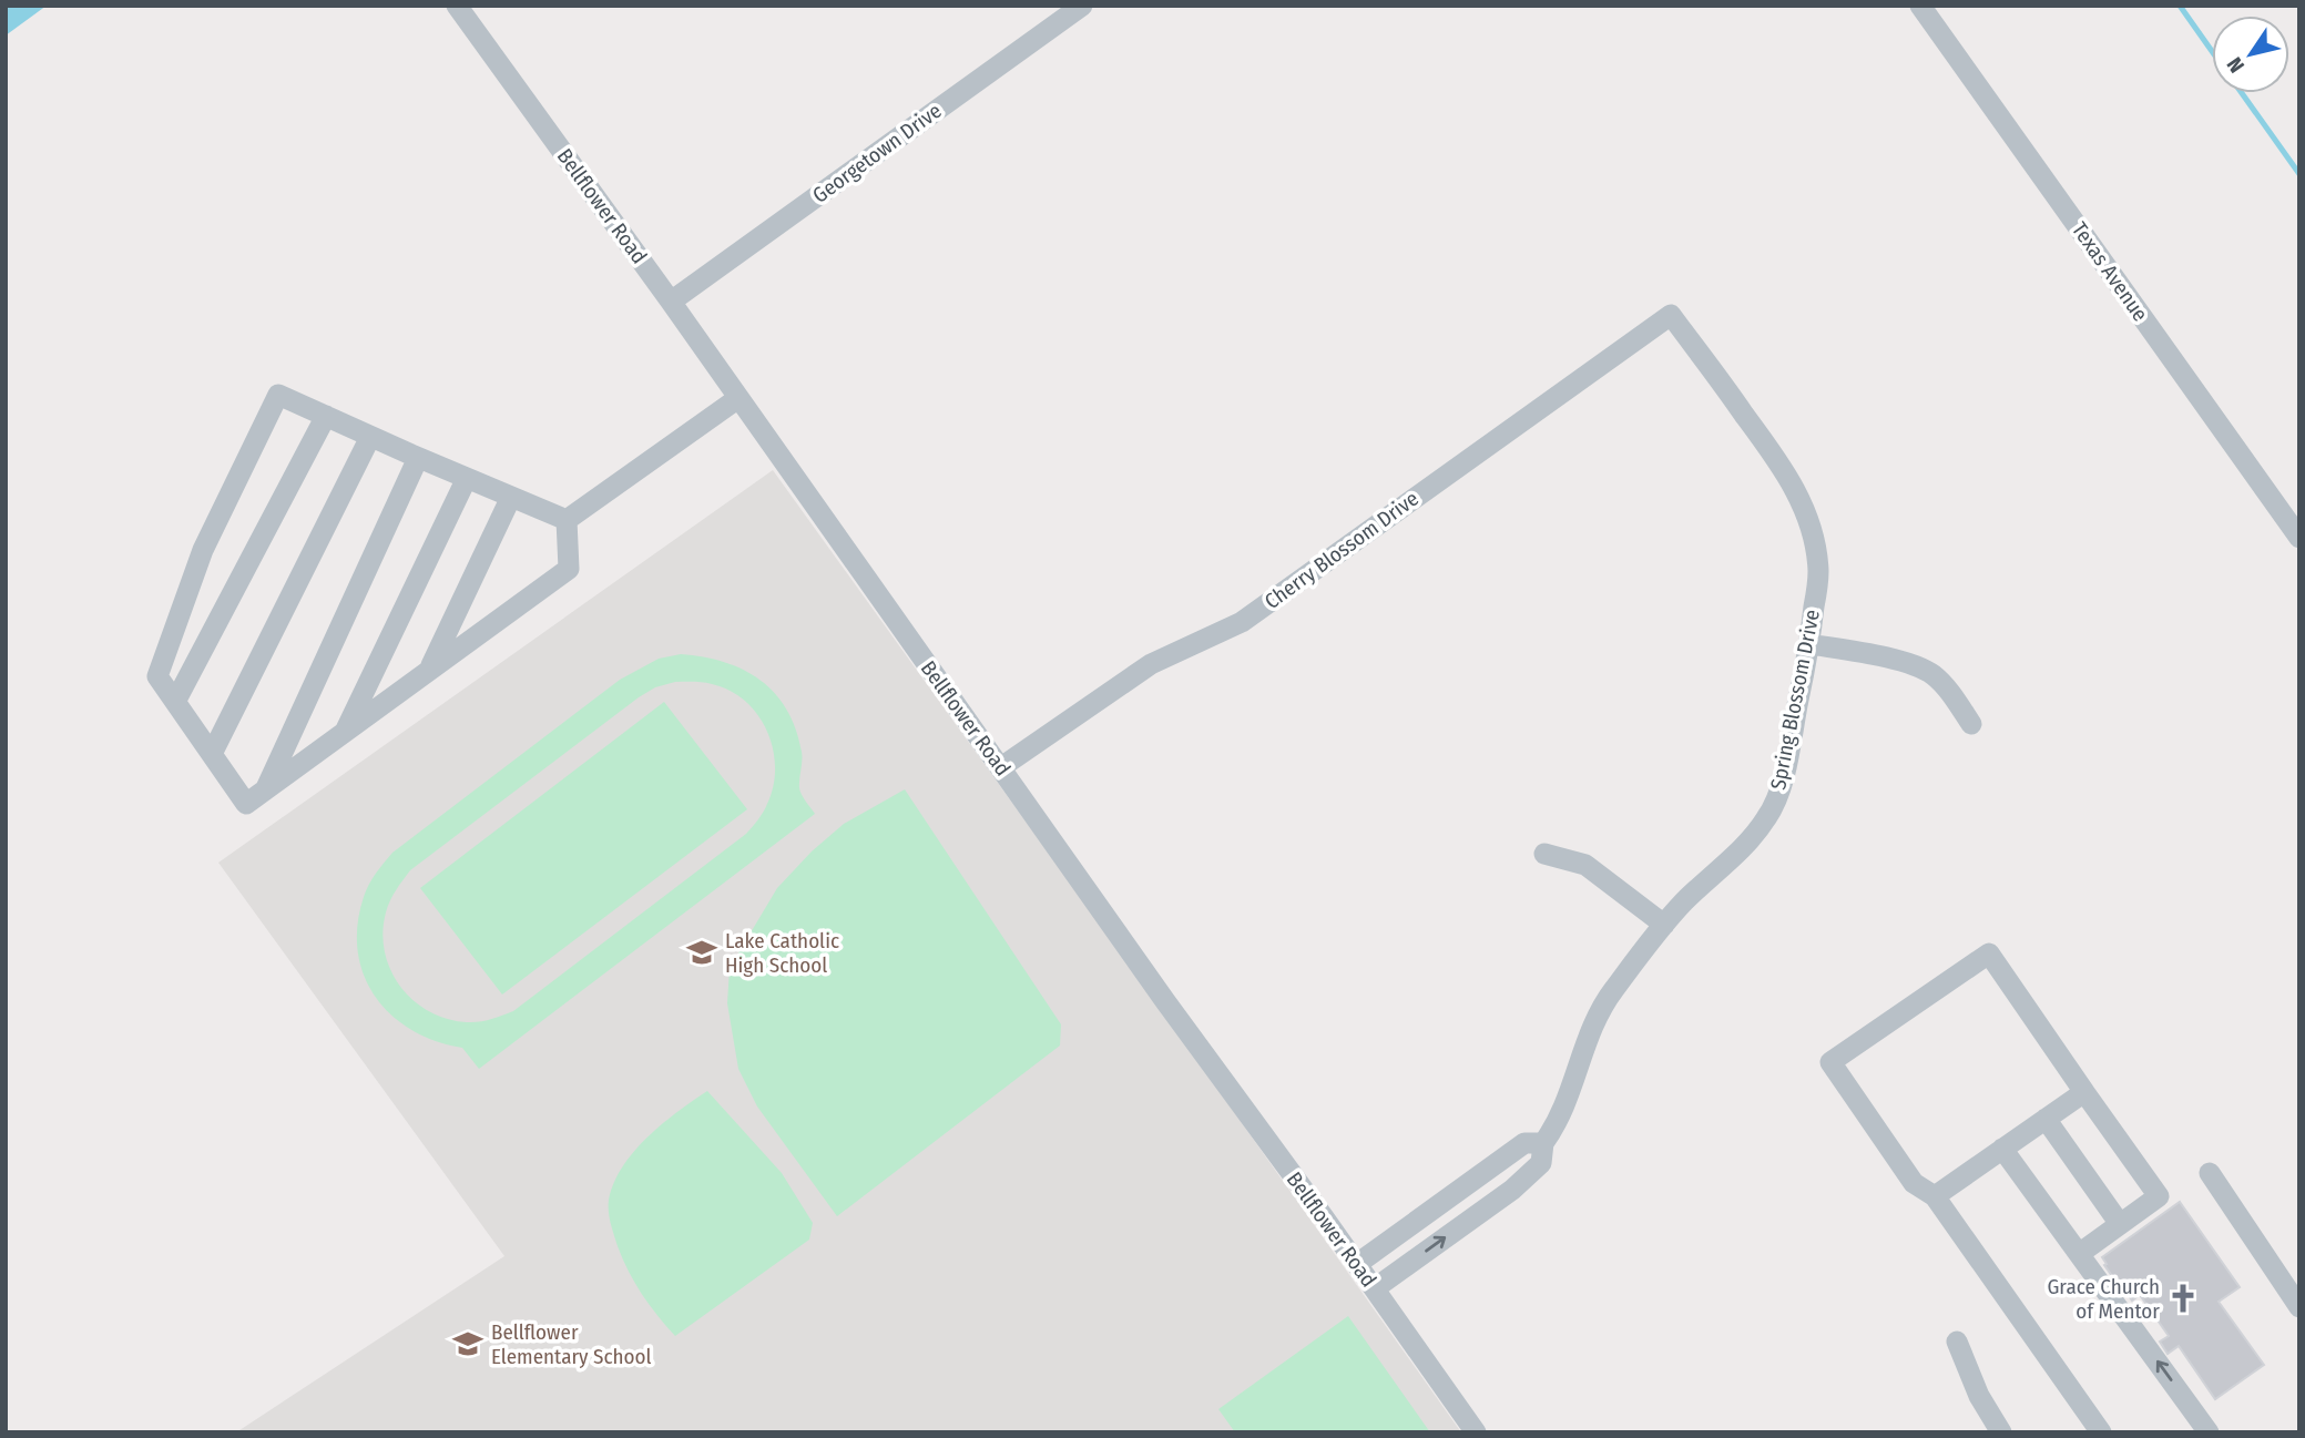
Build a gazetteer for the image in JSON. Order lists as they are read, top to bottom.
{
  "streets": {
    "street": [
      "Georgetown Drive",
      "Bellflower Road",
      "Texas Avenue",
      "Cherry Blossom Drive",
      "Spring Blossom Drive"
    ]
  },
  "crossings": [
    ["Georgetown Drive", "Bellflower Road"],
    ["Bellflower Road", "Cherry Blossom Drive"],
    ["Bellflower Road", "Spring Blossom Drive"],
    ["Cherry Blossom Drive", "Spring Blossom Drive"]
  ],
  "places": {
    "school or university": ["Lake Catholic High School", "Bellflower Elementary School"],
    "church": ["Grace Church of Mentor"]
  },
  "north": "bottom left"
}
